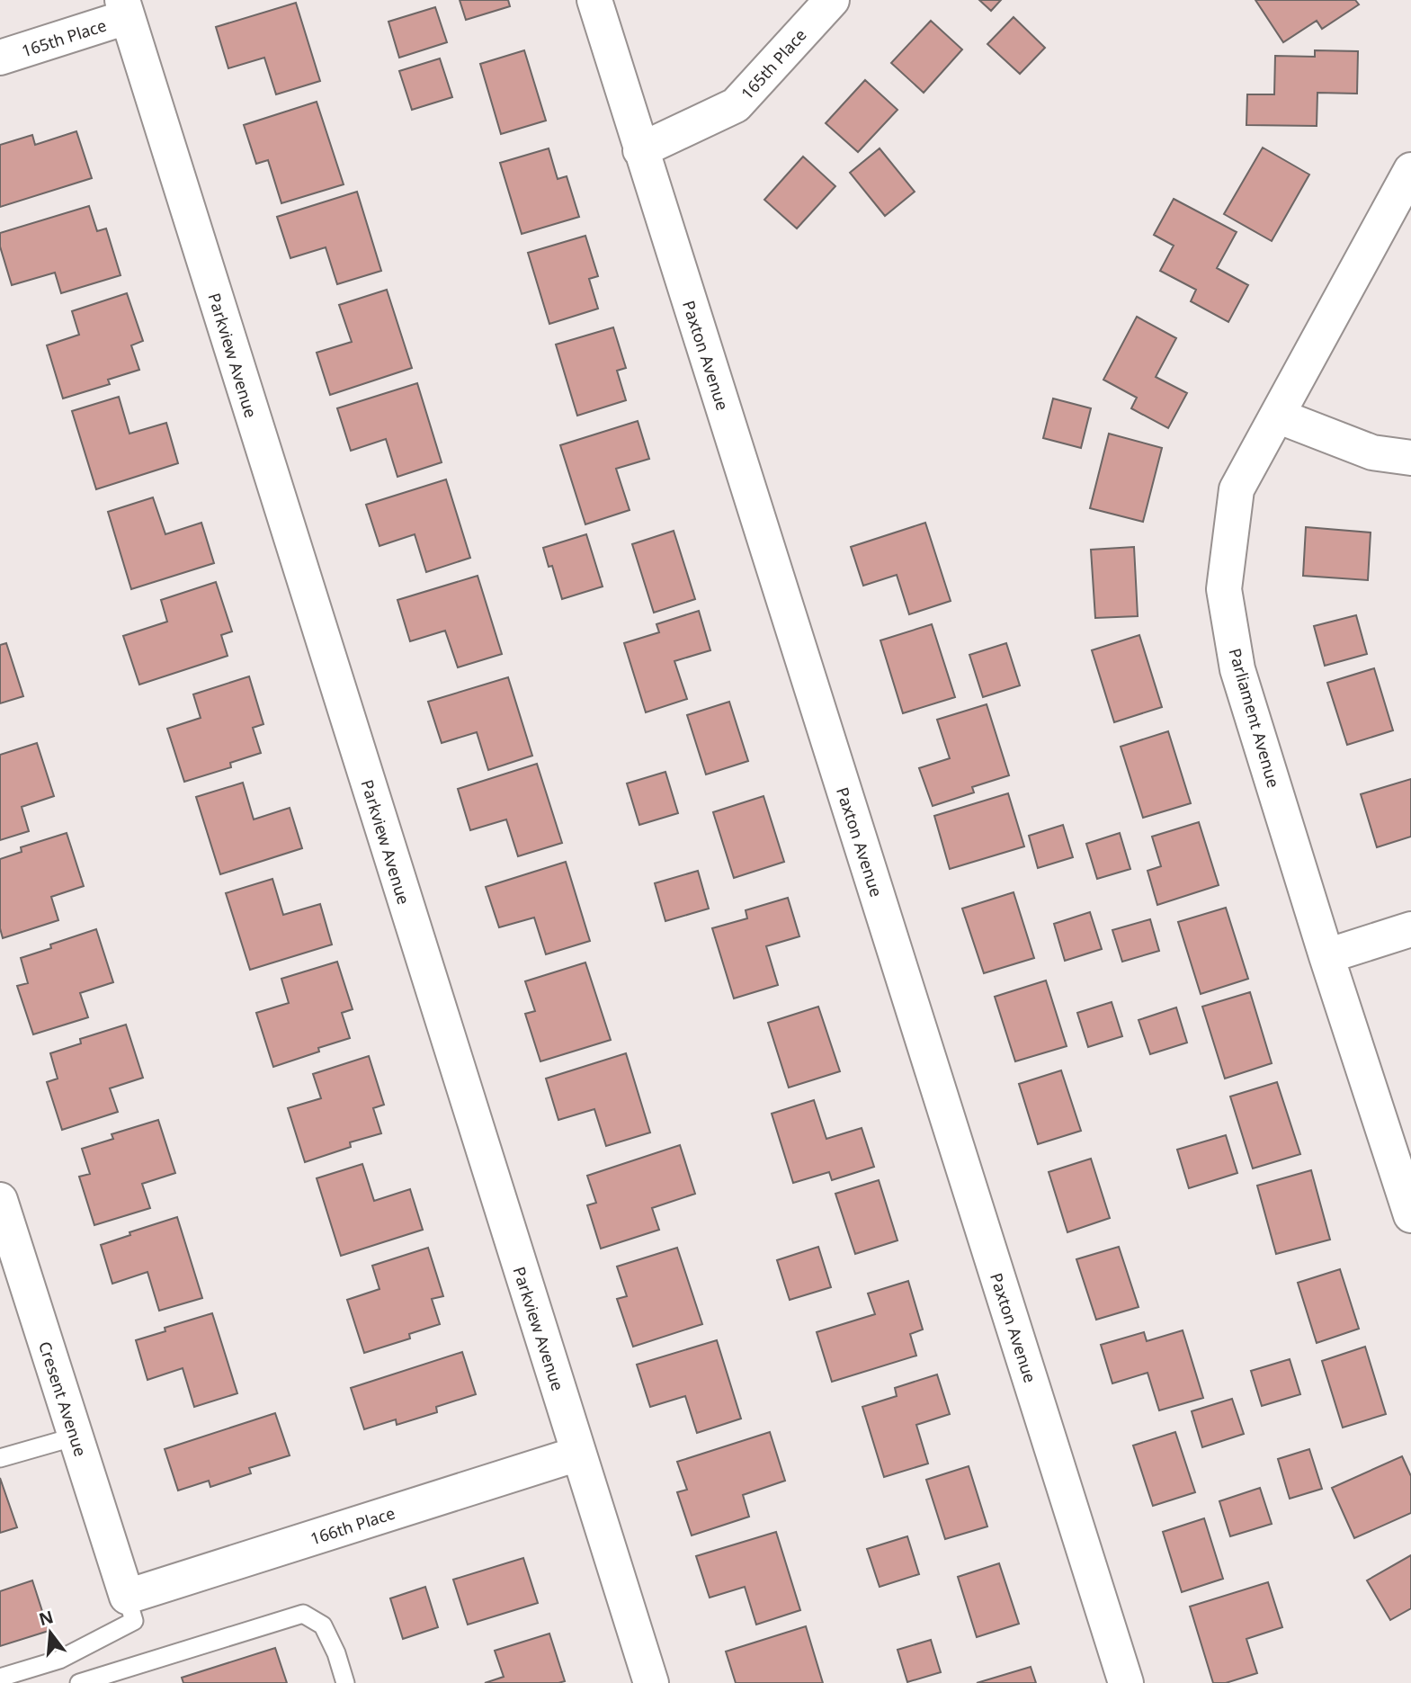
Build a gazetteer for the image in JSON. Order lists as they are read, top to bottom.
{
  "streets": {
    "street": [
      "165th Place",
      "Parkview Avenue",
      "Paxton Avenue",
      "Parliament Avenue",
      "Cresent Avenue",
      "166th Place"
    ]
  },
  "crossings": [
    ["165th Place", "Parkview Avenue"],
    ["165th Place", "Paxton Avenue"],
    ["Parkview Avenue", "166th Place"],
    ["Cresent Avenue", "166th Place"]
  ],
  "north": "top"
}
